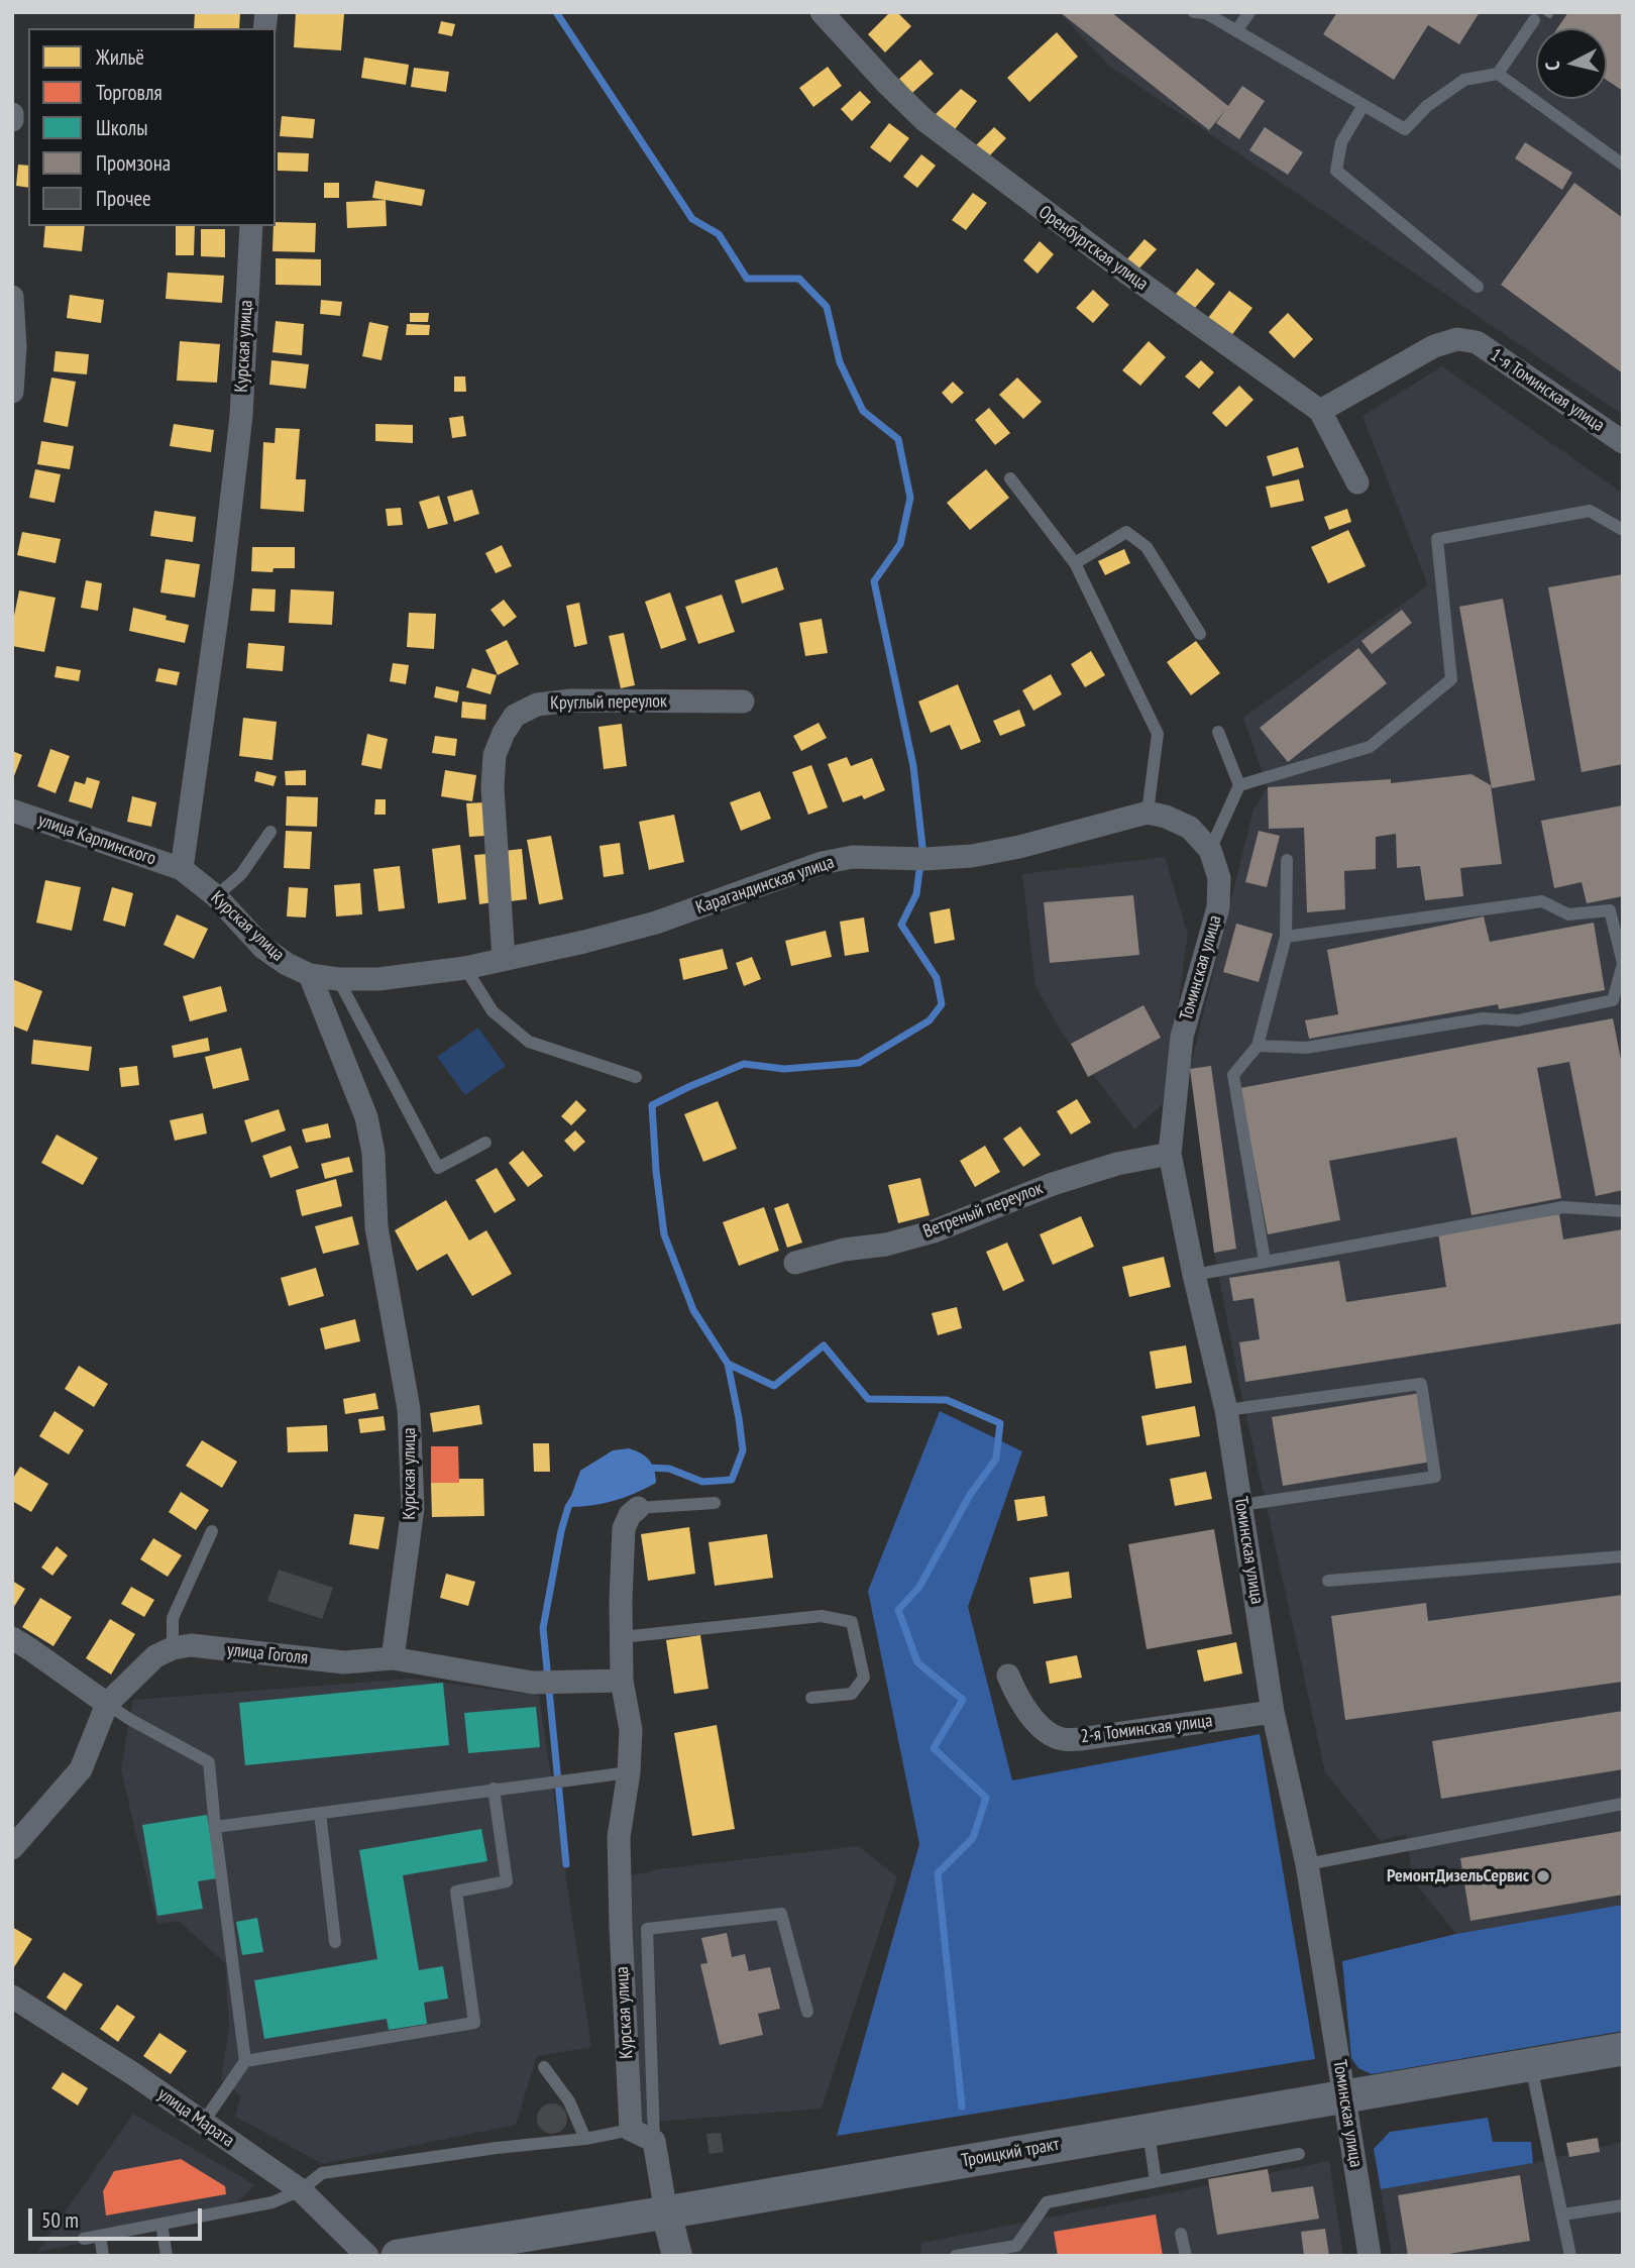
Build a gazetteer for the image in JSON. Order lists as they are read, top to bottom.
{
  "streets": {
    "main road": ["Троицкий тракт"],
    "street": [
      "Оренбургская улица",
      "Курская улица",
      "1-я Томинская улица",
      "Круглый переулок",
      "улица Карпинского",
      "Карагандинская улица",
      "Томинская улица",
      "Ветреный переулок",
      "улица Гоголя",
      "2-я Томинская улица",
      "улица Марата"
    ]
  },
  "crossings": [
    ["Оренбургская улица", "1-я Томинская улица"],
    ["Курская улица", "улица Карпинского"],
    ["Курская улица", "Карагандинская улица"],
    ["Курская улица", "улица Гоголя"],
    ["Круглый переулок", "Карагандинская улица"],
    ["Томинская улица", "Ветреный переулок"],
    ["Томинская улица", "2-я Томинская улица"],
    ["Томинская улица", "Троицкий тракт"]
  ],
  "places": ["РемонтДизельСервис"],
  "legend": [
    "Жильё",
    "Торговля",
    "Школы",
    "Промзона",
    "Прочее"
  ],
  "scale_bar": "50 m",
  "north": "left"
}
